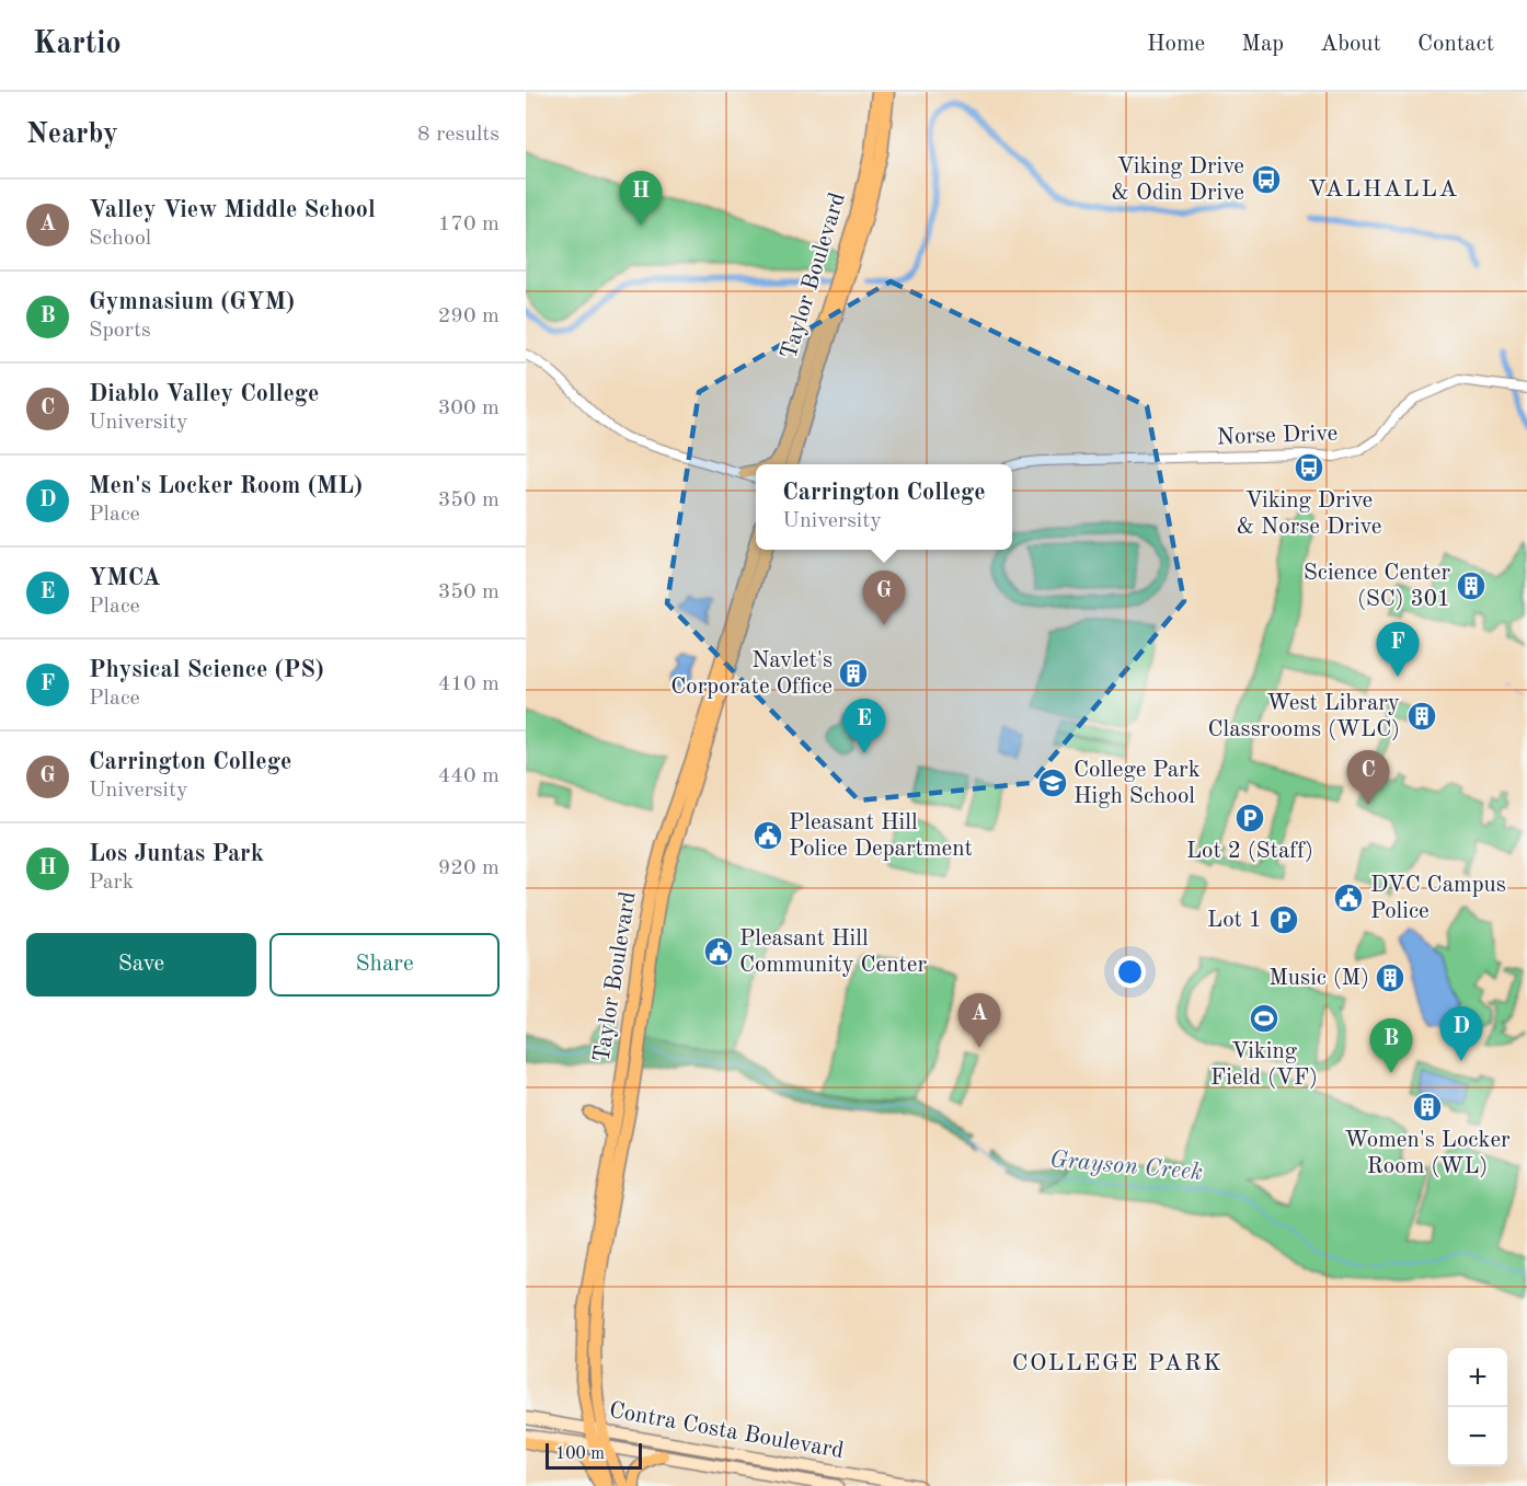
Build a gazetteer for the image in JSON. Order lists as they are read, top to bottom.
{
  "streets": {
    "main road": ["Taylor Boulevard", "Contra Costa Boulevard"],
    "street": ["Norse Drive"]
  },
  "crossings": [
    ["Taylor Boulevard", "Contra Costa Boulevard"]
  ],
  "districts": ["VALHALLA", "COLLEGE PARK"],
  "water": ["Grayson Creek"],
  "places": {
    "bus stop": ["Viking Drive & Odin Drive", "Viking Drive & Norse Drive"],
    "building": [
      "Science Center (SC) 301",
      "Navlet's Corporate Office",
      "West Library Classrooms (WLC)",
      "Music (M)",
      "Women's Locker Room (WL)"
    ],
    "school or university": ["College Park High School"],
    "parking": ["Lot 2 (Staff)", "Lot 1"],
    "public building": ["Pleasant Hill Police Department", "DVC Campus Police", "Pleasant Hill Community Center"],
    "sports": ["Viking Field (VF)"]
  },
  "scale_bar": "100 m",
  "page": {
    "header": "Kartio",
    "nav": [
      "Home",
      "Map",
      "About",
      "Contact"
    ],
    "heading": ["Nearby", "8 results"],
    "pins": [
      "H",
      "G",
      "F",
      "E",
      "C",
      "A",
      "D",
      "B"
    ],
    "list": [
      {
        "mark": "A",
        "name": "Valley View Middle School",
        "note": "School",
        "value": "170 m"
      },
      {
        "mark": "B",
        "name": "Gymnasium (GYM)",
        "note": "Sports",
        "value": "290 m"
      },
      {
        "mark": "C",
        "name": "Diablo Valley College",
        "note": "University",
        "value": "300 m"
      },
      {
        "mark": "D",
        "name": "Men's Locker Room (ML)",
        "note": "Place",
        "value": "350 m"
      },
      {
        "mark": "E",
        "name": "YMCA",
        "note": "Place",
        "value": "350 m"
      },
      {
        "mark": "F",
        "name": "Physical Science (PS)",
        "note": "Place",
        "value": "410 m"
      },
      {
        "mark": "G",
        "name": "Carrington College",
        "note": "University",
        "value": "440 m"
      },
      {
        "mark": "H",
        "name": "Los Juntas Park",
        "note": "Park",
        "value": "920 m"
      }
    ],
    "popup": ["Carrington College", "University"],
    "buttons": ["Save", "Share"],
    "map_buttons": ["+", "−"],
    "scale": "100 m"
  }
}
